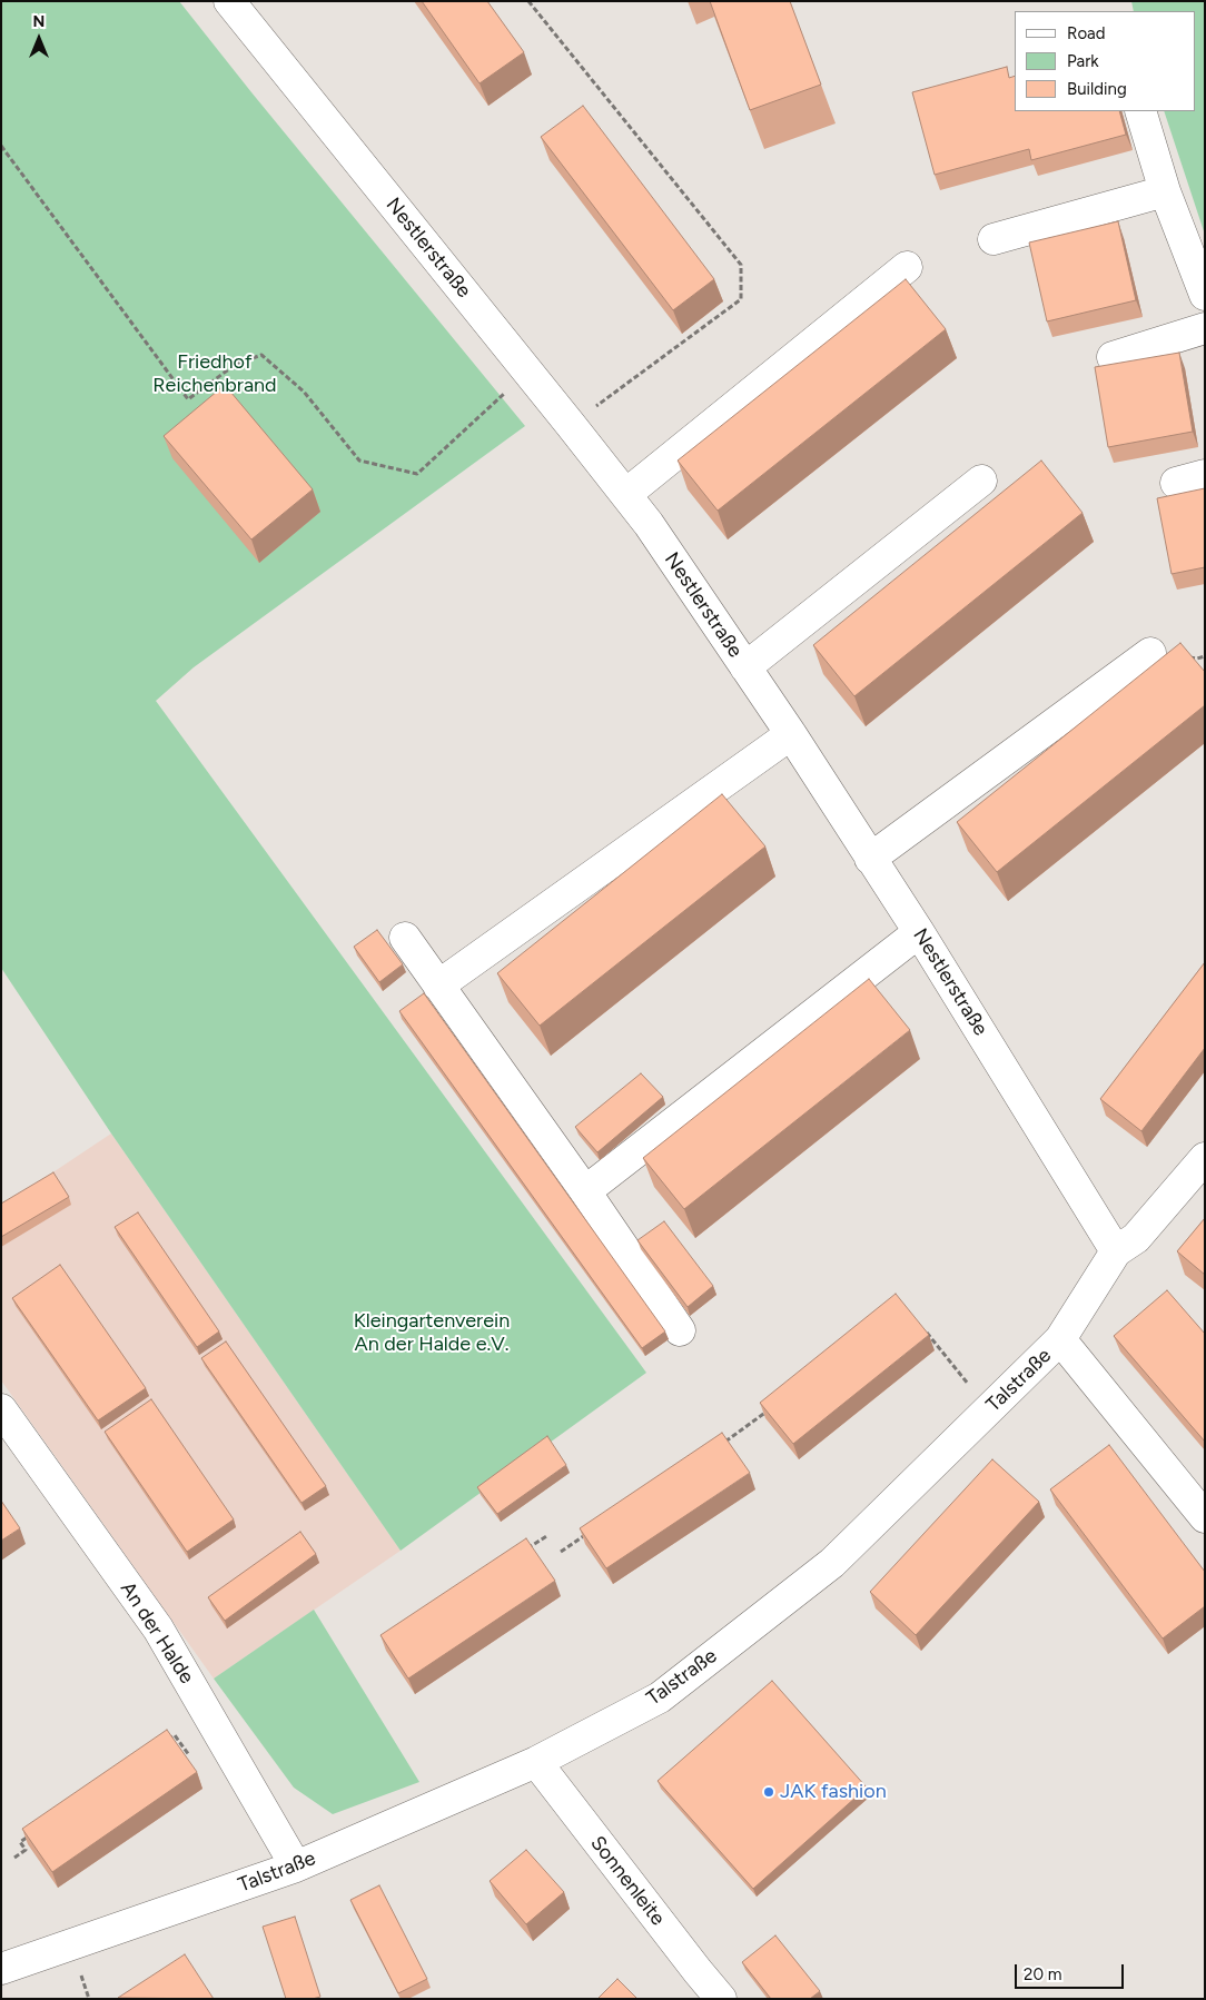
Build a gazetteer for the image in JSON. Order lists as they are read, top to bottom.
{
  "streets": {
    "street": [
      "Nestlerstraße",
      "Talstraße",
      "An der Halde",
      "Sonnenleite"
    ]
  },
  "crossings": [
    ["Nestlerstraße", "Talstraße"],
    ["Talstraße", "An der Halde"],
    ["Talstraße", "Sonnenleite"]
  ],
  "parks": ["Friedhof Reichenbrand", "Kleingartenverein An der Halde e.V."],
  "places": ["JAK fashion"],
  "legend": ["Road", "Park", "Building"],
  "scale_bar": "20 m",
  "north": "top"
}
